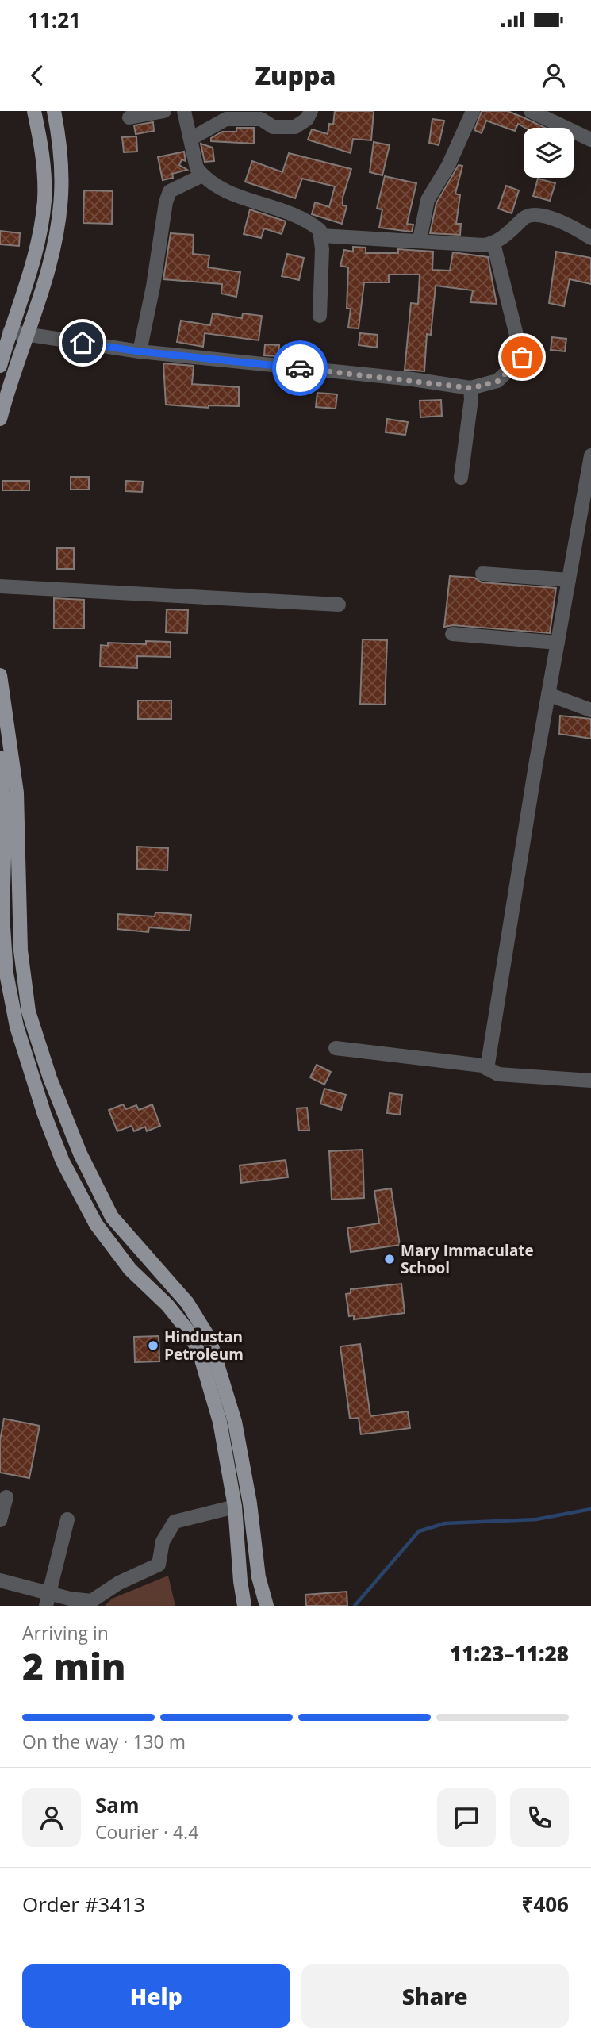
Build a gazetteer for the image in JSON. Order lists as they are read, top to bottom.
{
  "places": ["Mary Immaculate School", "Hindustan Petroleum"],
  "page": {
    "status": "11:21",
    "header": "Zuppa",
    "heading": ["2 min", "Arriving in", "11:23–11:28"],
    "panel": [
      "Sam",
      "Courier · 4.4",
      "Order #3413",
      "₹406"
    ],
    "bar": "On the way · 130 m",
    "buttons": ["Help", "Share"]
  }
}
